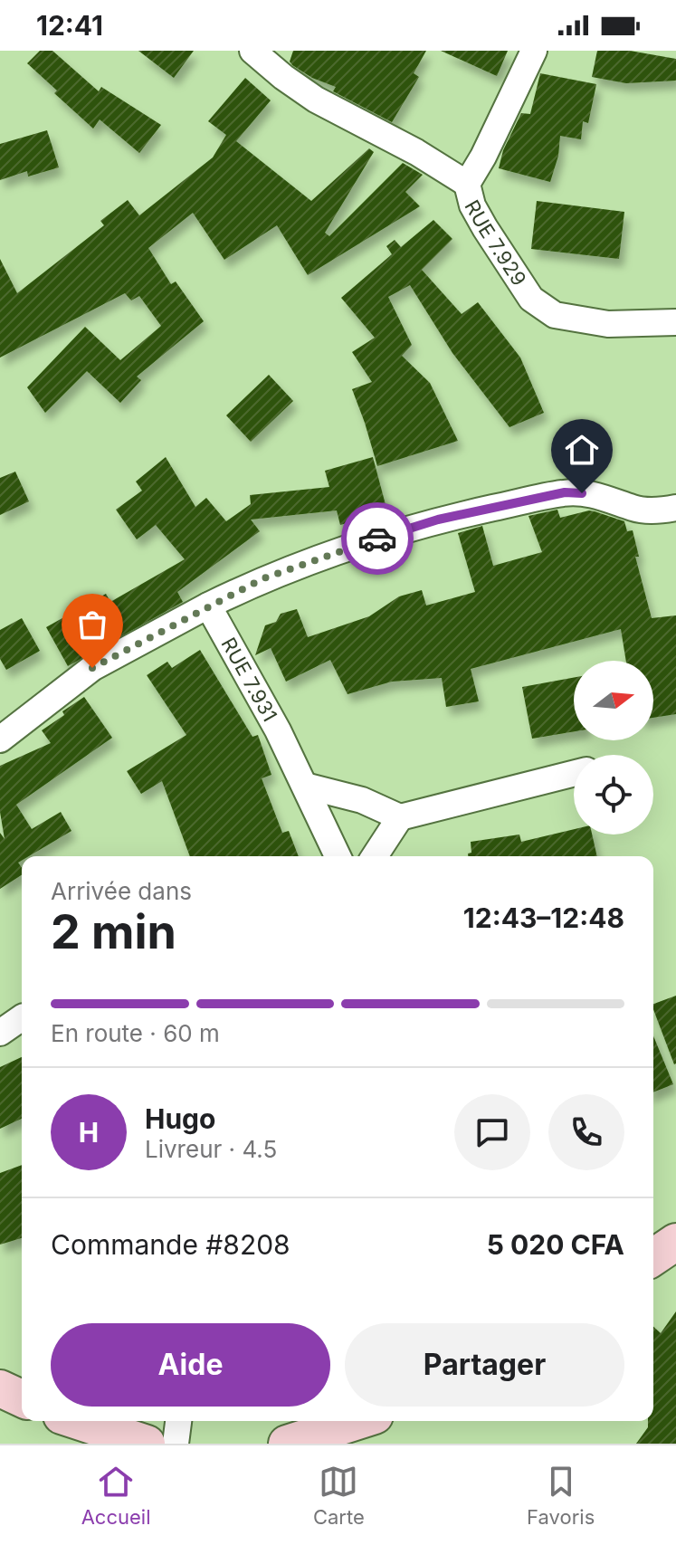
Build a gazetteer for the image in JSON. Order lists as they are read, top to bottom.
{
  "streets": {
    "street": ["RUE 7.929", "RUE 7.931"]
  },
  "north": "right",
  "page": {
    "status": "12:41",
    "heading": ["2 min", "Arrivée dans", "12:43–12:48"],
    "panel": [
      "Hugo",
      "Livreur · 4.5",
      "Commande #8208",
      "5 020 CFA"
    ],
    "bar": "En route · 60 m",
    "round": "H",
    "buttons": ["Aide", "Partager"],
    "tabs": ["Accueil", "Carte", "Favoris"]
  }
}
